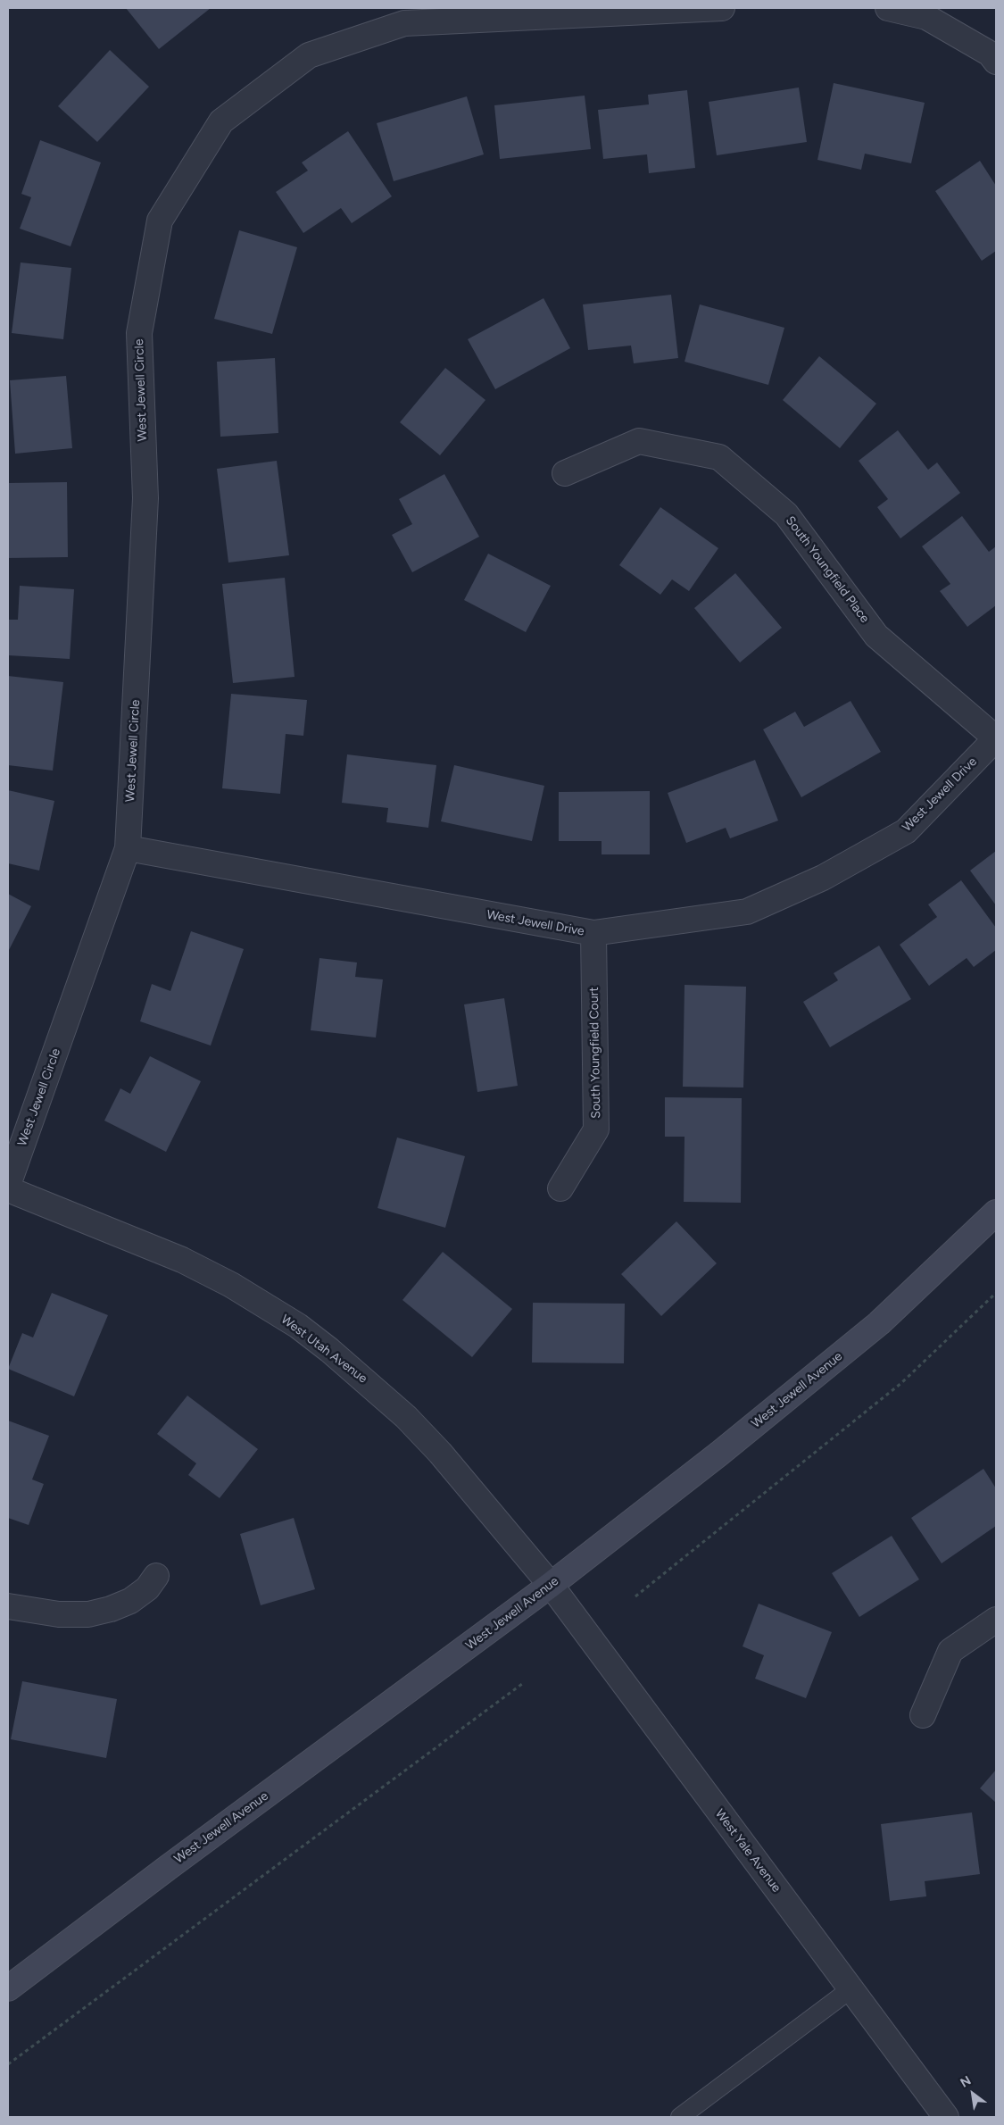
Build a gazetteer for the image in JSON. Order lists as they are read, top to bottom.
{
  "streets": {
    "main road": ["West Jewell Avenue"],
    "street": [
      "West Jewell Circle",
      "South Youngfield Place",
      "West Jewell Drive",
      "South Youngfield Court",
      "West Utah Avenue",
      "West Yale Avenue"
    ]
  },
  "crossings": [
    ["West Jewell Circle", "West Jewell Drive"],
    ["South Youngfield Place", "West Jewell Drive"],
    ["West Jewell Drive", "South Youngfield Court"],
    ["West Utah Avenue", "West Jewell Avenue"],
    ["West Utah Avenue", "West Yale Avenue"],
    ["West Jewell Avenue", "West Yale Avenue"]
  ],
  "north": "top left"
}
